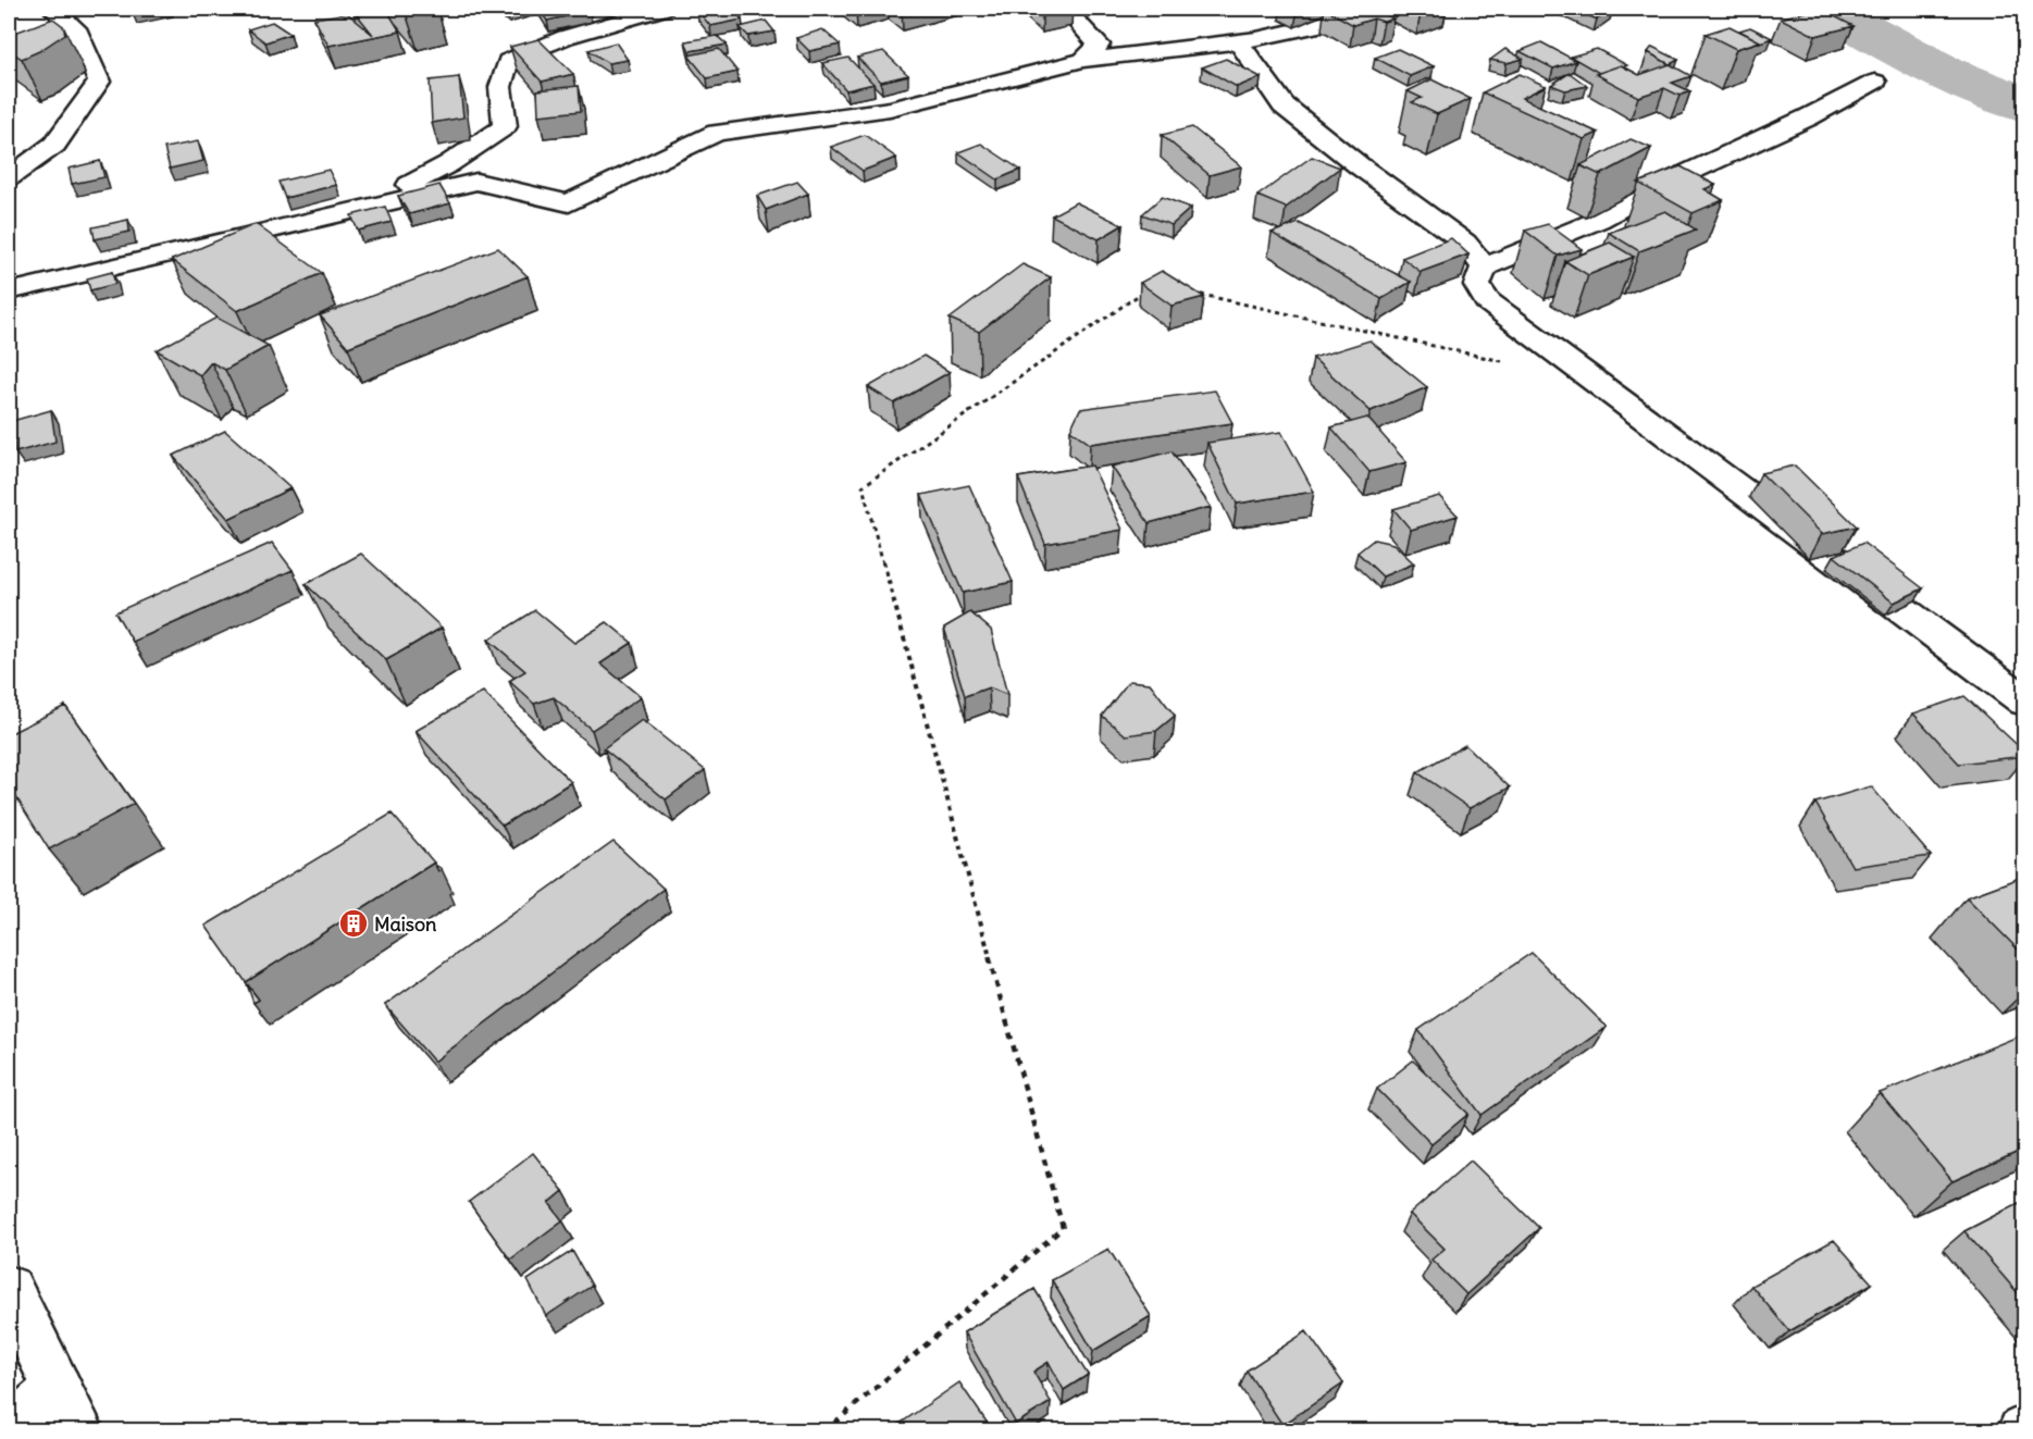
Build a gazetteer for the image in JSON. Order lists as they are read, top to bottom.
{
  "places": {
    "building": ["Maison"]
  }
}
